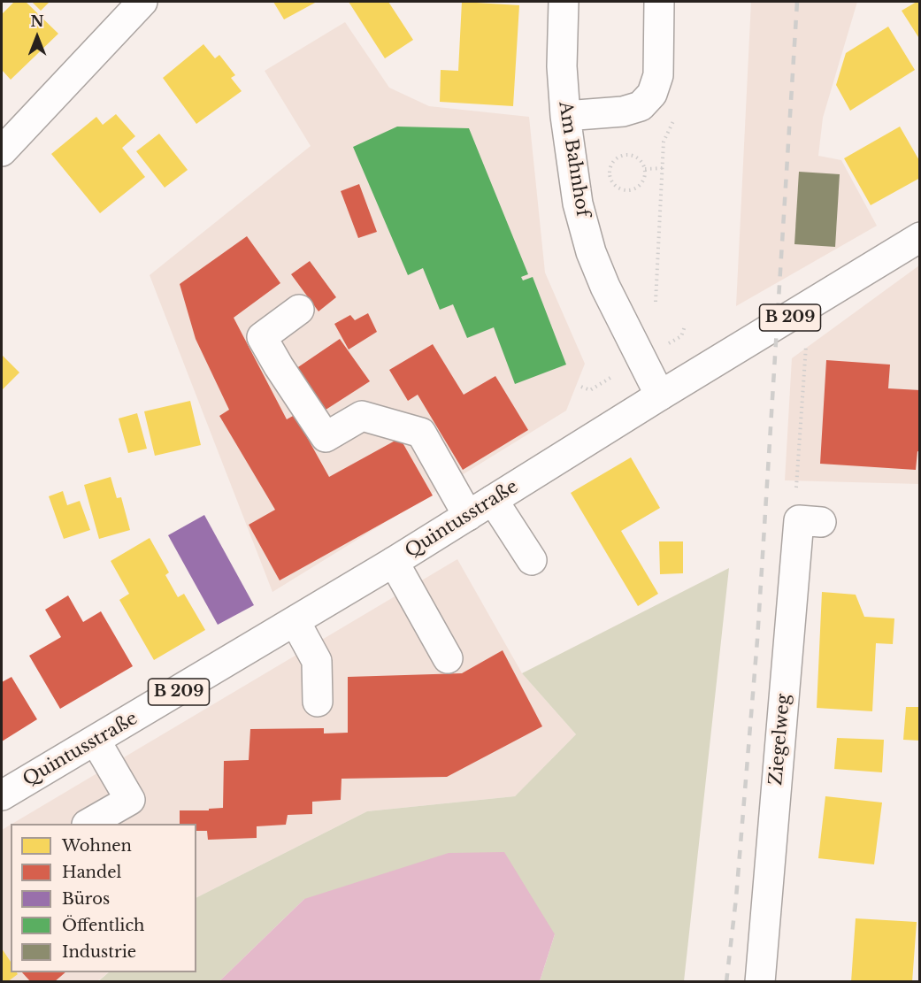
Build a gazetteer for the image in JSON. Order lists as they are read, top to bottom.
{
  "streets": {
    "main road": [
      "Am Bahnhof",
      "B 209",
      "Quintusstraße",
      "Ziegelweg"
    ]
  },
  "crossings": [
    ["Am Bahnhof", "Quintusstraße"]
  ],
  "legend": [
    "Wohnen",
    "Handel",
    "Büros",
    "Öffentlich",
    "Industrie"
  ],
  "north": "top"
}
